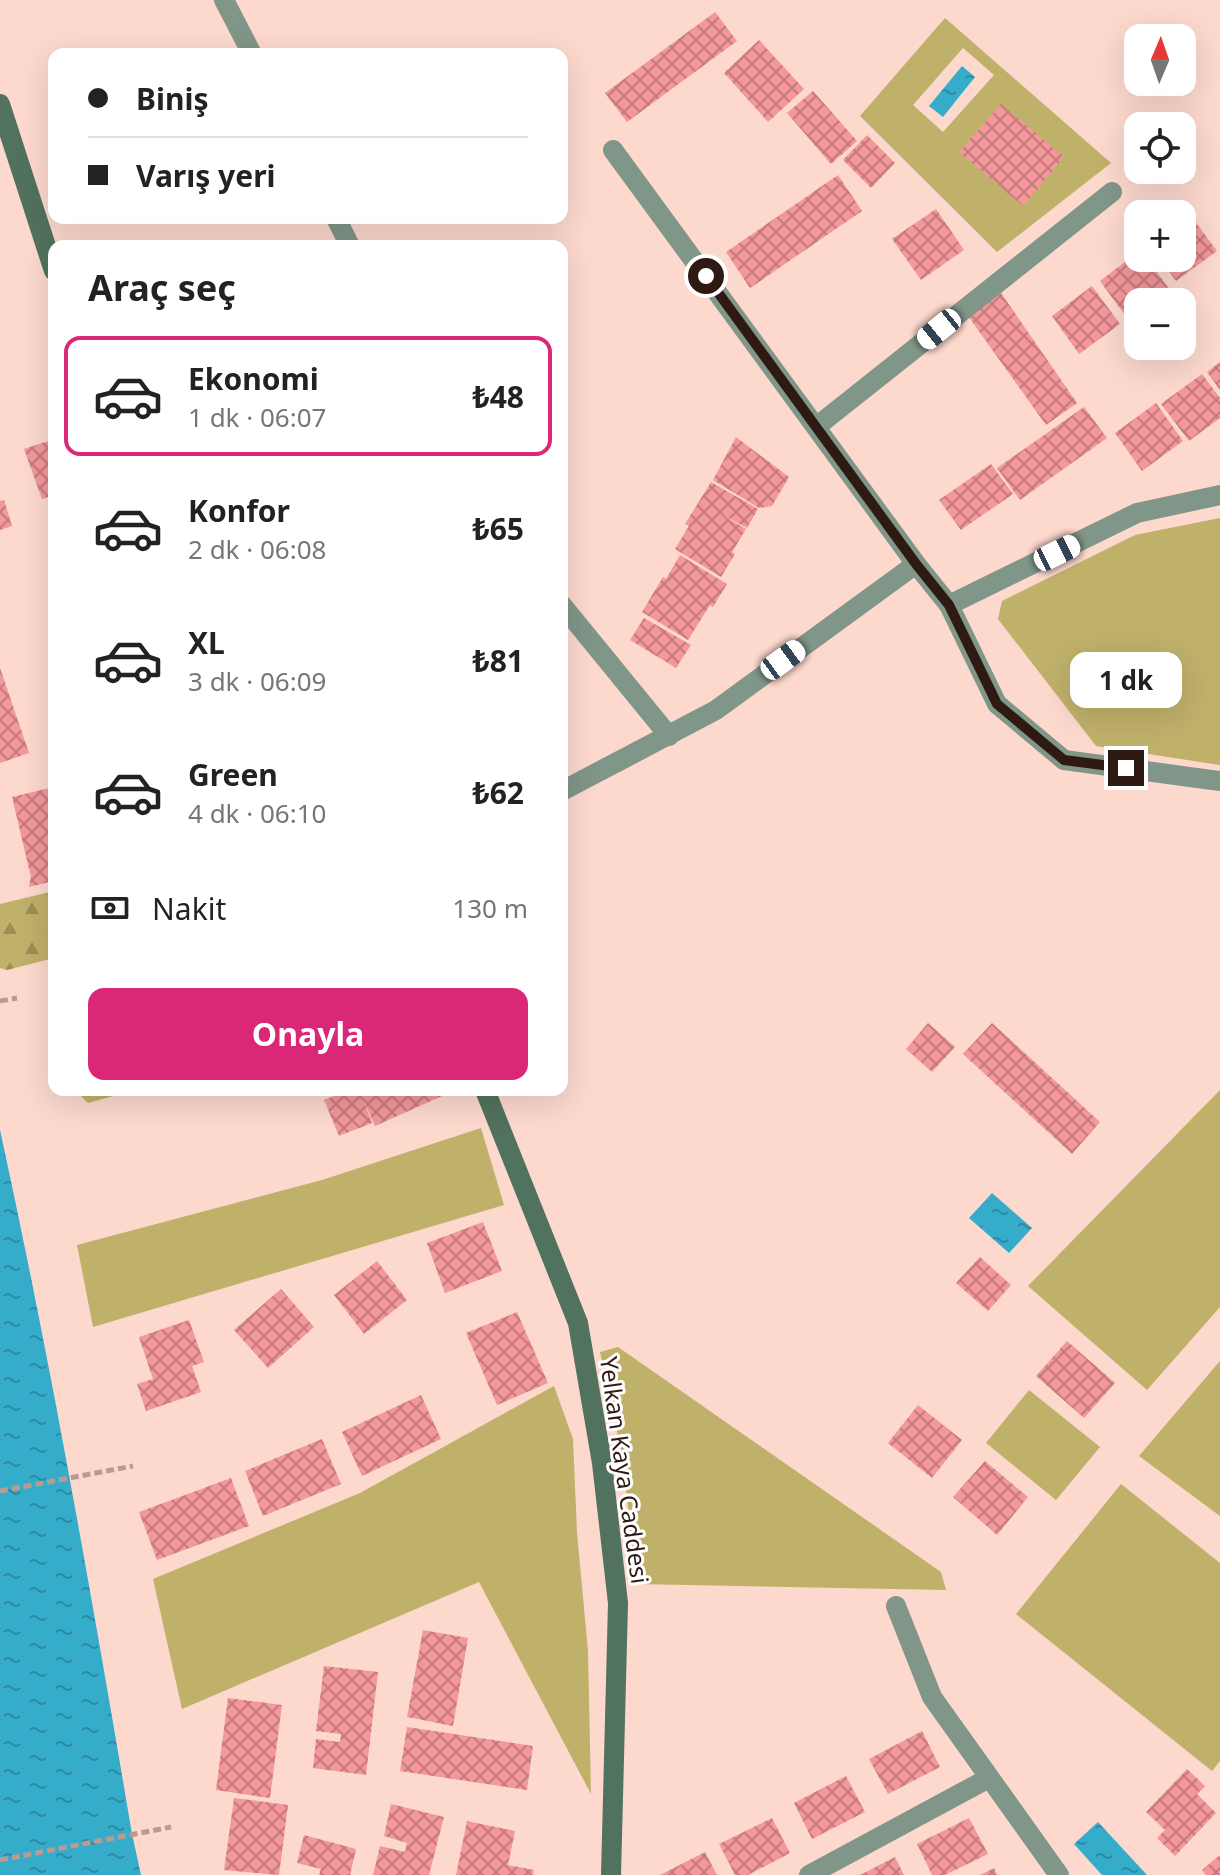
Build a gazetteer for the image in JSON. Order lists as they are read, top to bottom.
{
  "streets": {
    "street": ["Yelkan Kaya Caddesi"]
  },
  "north": "top",
  "page": {
    "map_buttons": ["+", "−"],
    "banner": ["Biniş", "Varış yeri"],
    "heading": "Araç seç",
    "list": [
      {
        "name": "Ekonomi",
        "note": "1 dk · 06:07",
        "value": "₺48"
      },
      {
        "name": "Konfor",
        "note": "2 dk · 06:08",
        "value": "₺65"
      },
      {
        "name": "XL",
        "note": "3 dk · 06:09",
        "value": "₺81"
      },
      {
        "name": "Green",
        "note": "4 dk · 06:10",
        "value": "₺62"
      }
    ],
    "bubble": "1 dk",
    "pay": ["Nakit", "130 m"],
    "buttons": "Onayla"
  }
}
